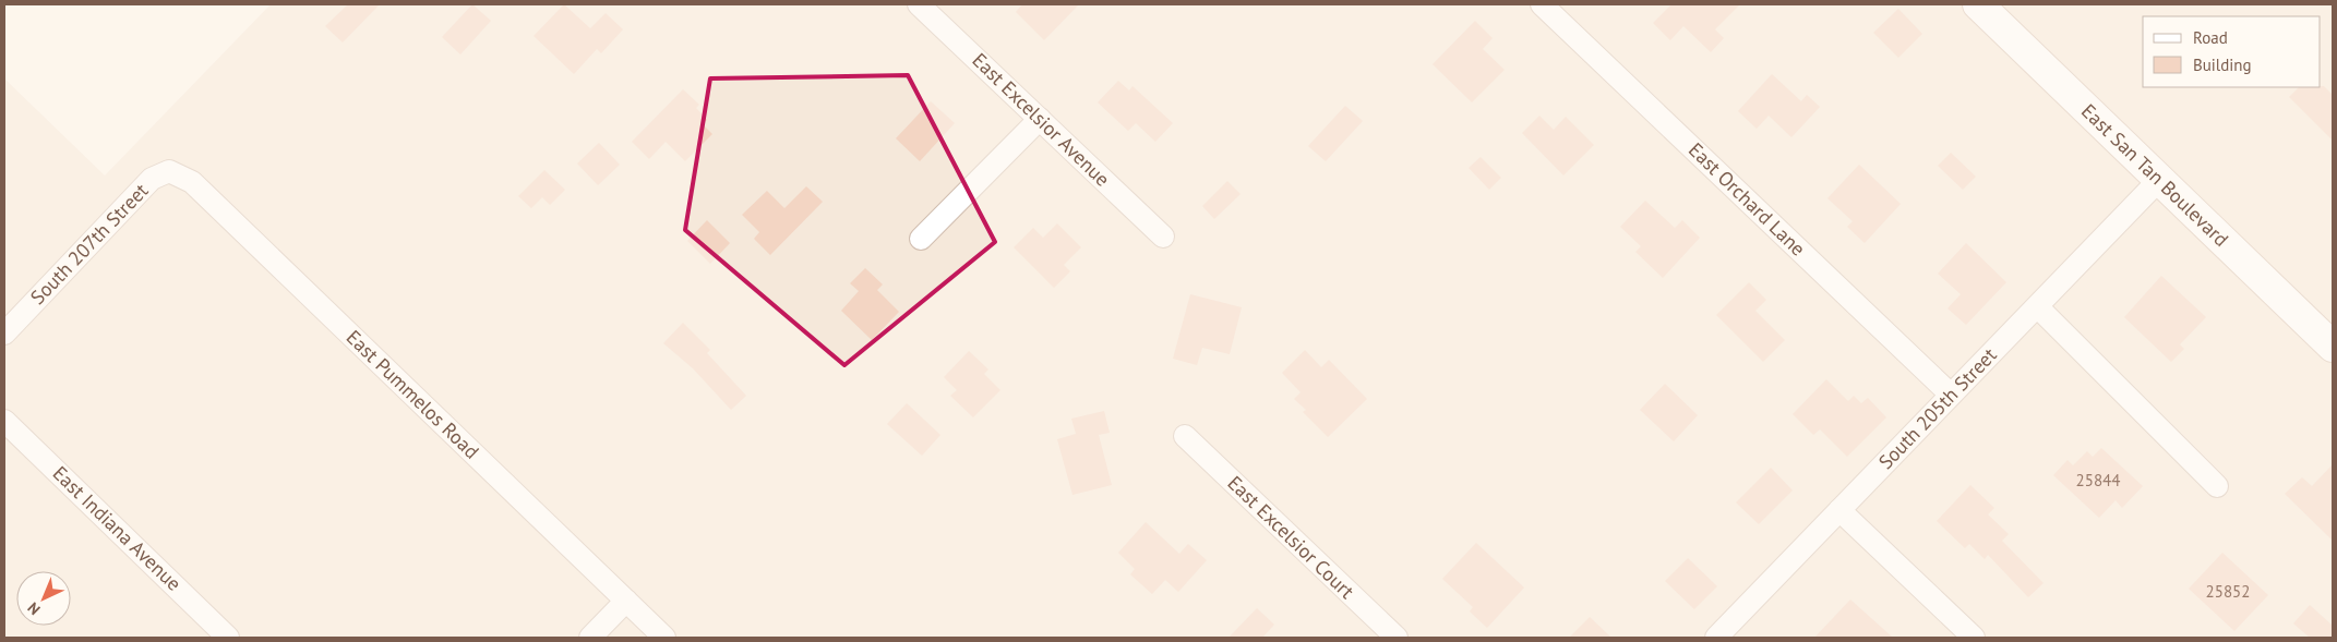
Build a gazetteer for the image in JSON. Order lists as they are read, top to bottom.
{
  "streets": {
    "street": [
      "East Excelsior Avenue",
      "East San Tan Boulevard",
      "East Orchard Lane",
      "South 207th Street",
      "East Pummelos Road",
      "South 205th Street",
      "East Indiana Avenue",
      "East Excelsior Court"
    ]
  },
  "crossings": [
    ["East San Tan Boulevard", "South 205th Street"],
    ["East Orchard Lane", "South 205th Street"],
    ["South 207th Street", "East Pummelos Road"]
  ],
  "house_numbers": ["25844", "25852"],
  "legend": ["Road", "Building"],
  "north": "bottom left"
}
